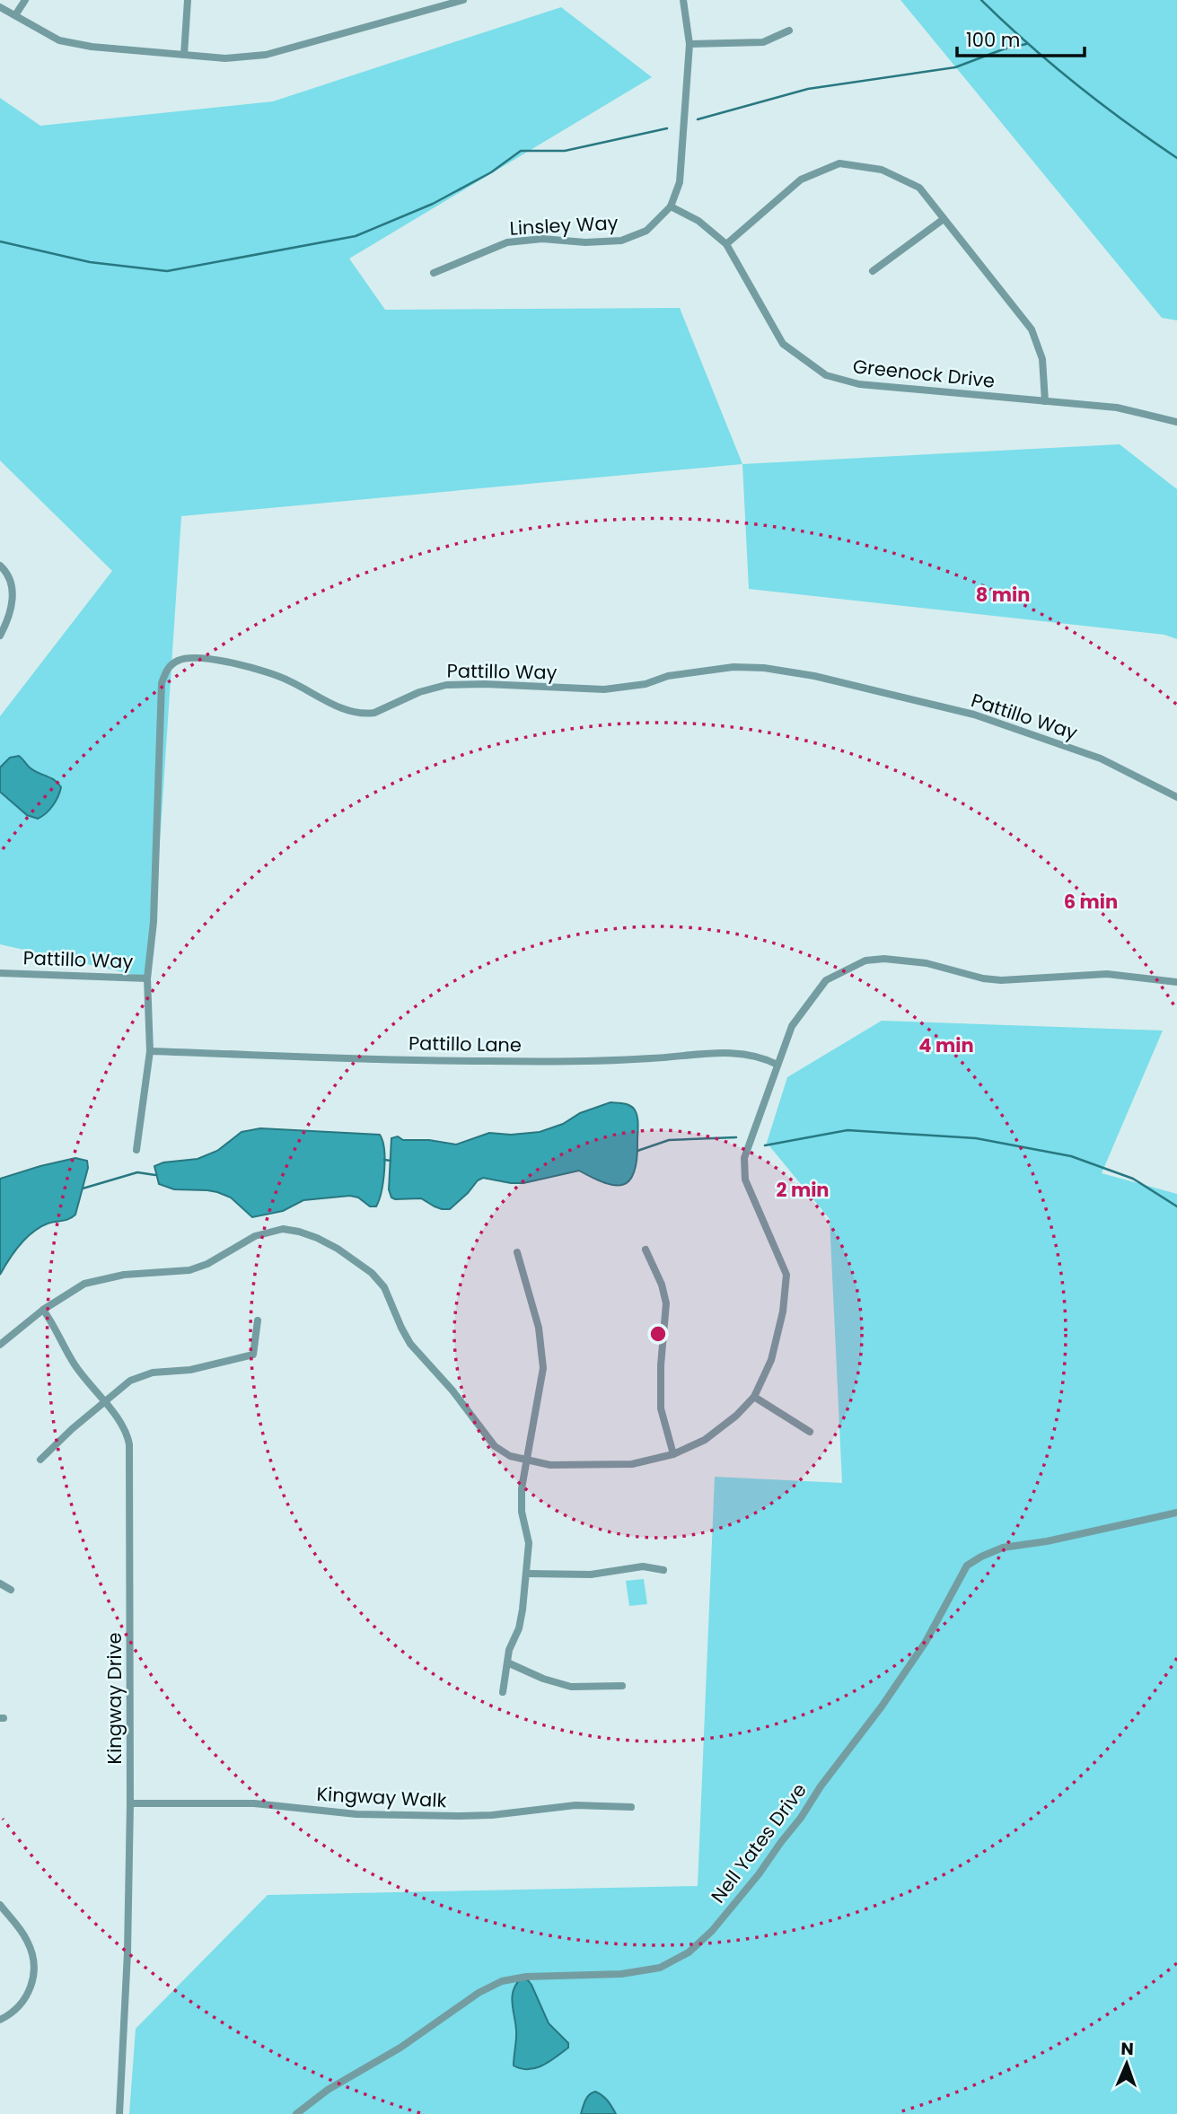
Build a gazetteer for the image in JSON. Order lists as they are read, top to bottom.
{
  "streets": {
    "street": [
      "Linsley Way",
      "Greenock Drive",
      "Pattillo Way",
      "Pattillo Lane",
      "Kingway Drive",
      "Kingway Walk",
      "Nell Yates Drive"
    ]
  },
  "crossings": [
    ["Linsley Way", "Greenock Drive"],
    ["Kingway Drive", "Kingway Walk"]
  ],
  "scale_bar": "100 m",
  "north": "top",
  "rings": [
    "8 min",
    "6 min",
    "4 min",
    "2 min"
  ]
}
